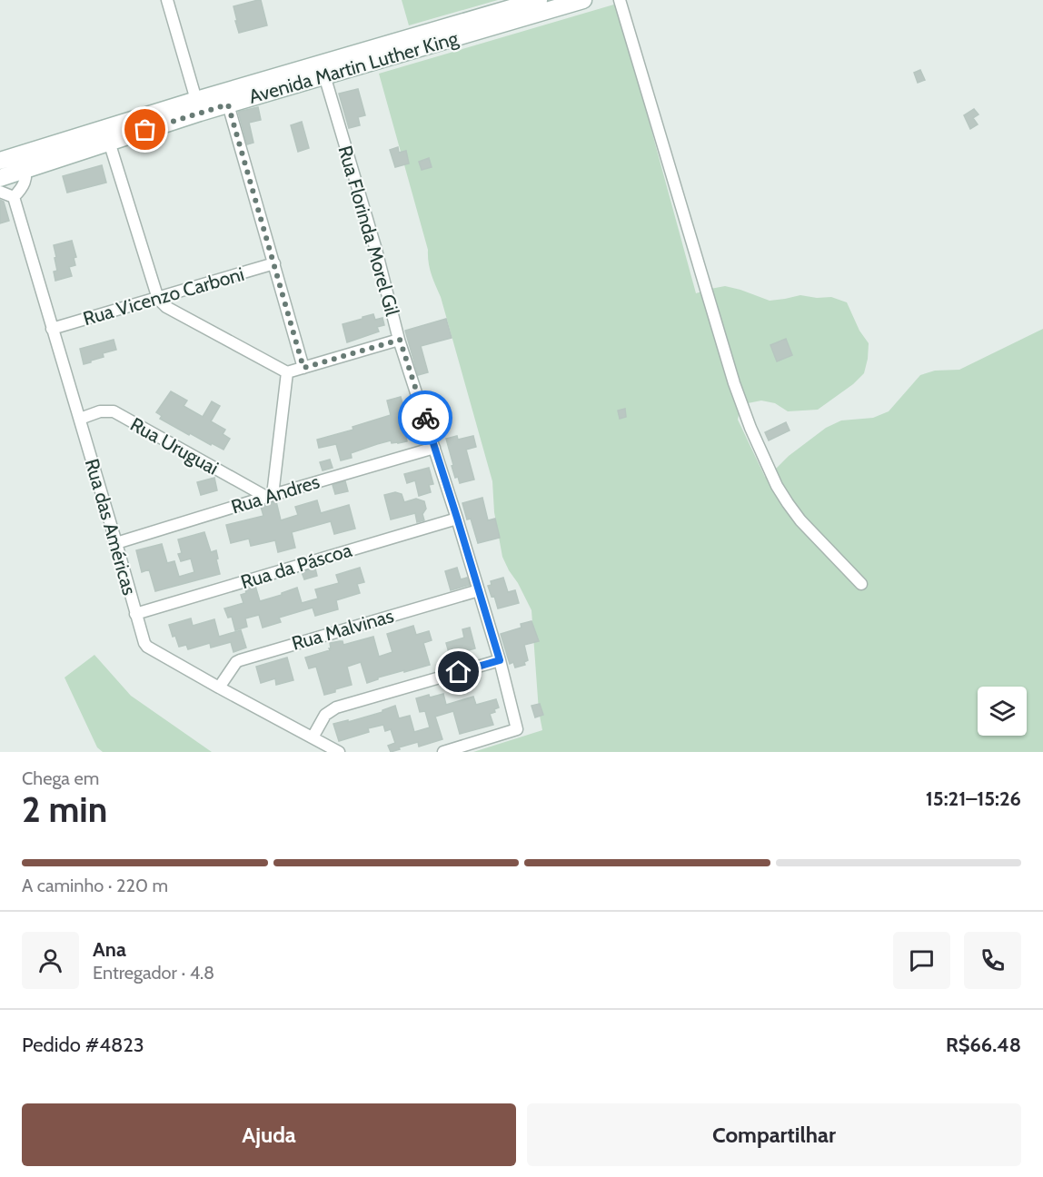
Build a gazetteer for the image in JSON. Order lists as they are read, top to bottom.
{
  "streets": {
    "main road": ["Avenida Martin Luther King"],
    "street": [
      "Rua Florinda Morel Gil",
      "Rua Vicenzo Carboni",
      "Rua Uruguai",
      "Rua Andres",
      "Rua das Américas",
      "Rua da Páscoa",
      "Rua Malvinas"
    ]
  },
  "crossings": [
    ["Avenida Martin Luther King", "Rua Florinda Morel Gil"],
    ["Rua Florinda Morel Gil", "Rua Andres"],
    ["Rua Florinda Morel Gil", "Rua da Páscoa"],
    ["Rua Florinda Morel Gil", "Rua Malvinas"],
    ["Rua Vicenzo Carboni", "Rua das Américas"],
    ["Rua Uruguai", "Rua Andres"],
    ["Rua Uruguai", "Rua das Américas"],
    ["Rua Andres", "Rua das Américas"],
    ["Rua das Américas", "Rua da Páscoa"],
    ["Rua das Américas", "Rua Malvinas"]
  ],
  "page": {
    "heading": ["2 min", "Chega em", "15:21–15:26"],
    "panel": [
      "Ana",
      "Entregador · 4.8",
      "Pedido #4823",
      "R$66.48"
    ],
    "bar": "A caminho · 220 m",
    "buttons": ["Ajuda", "Compartilhar"]
  }
}
